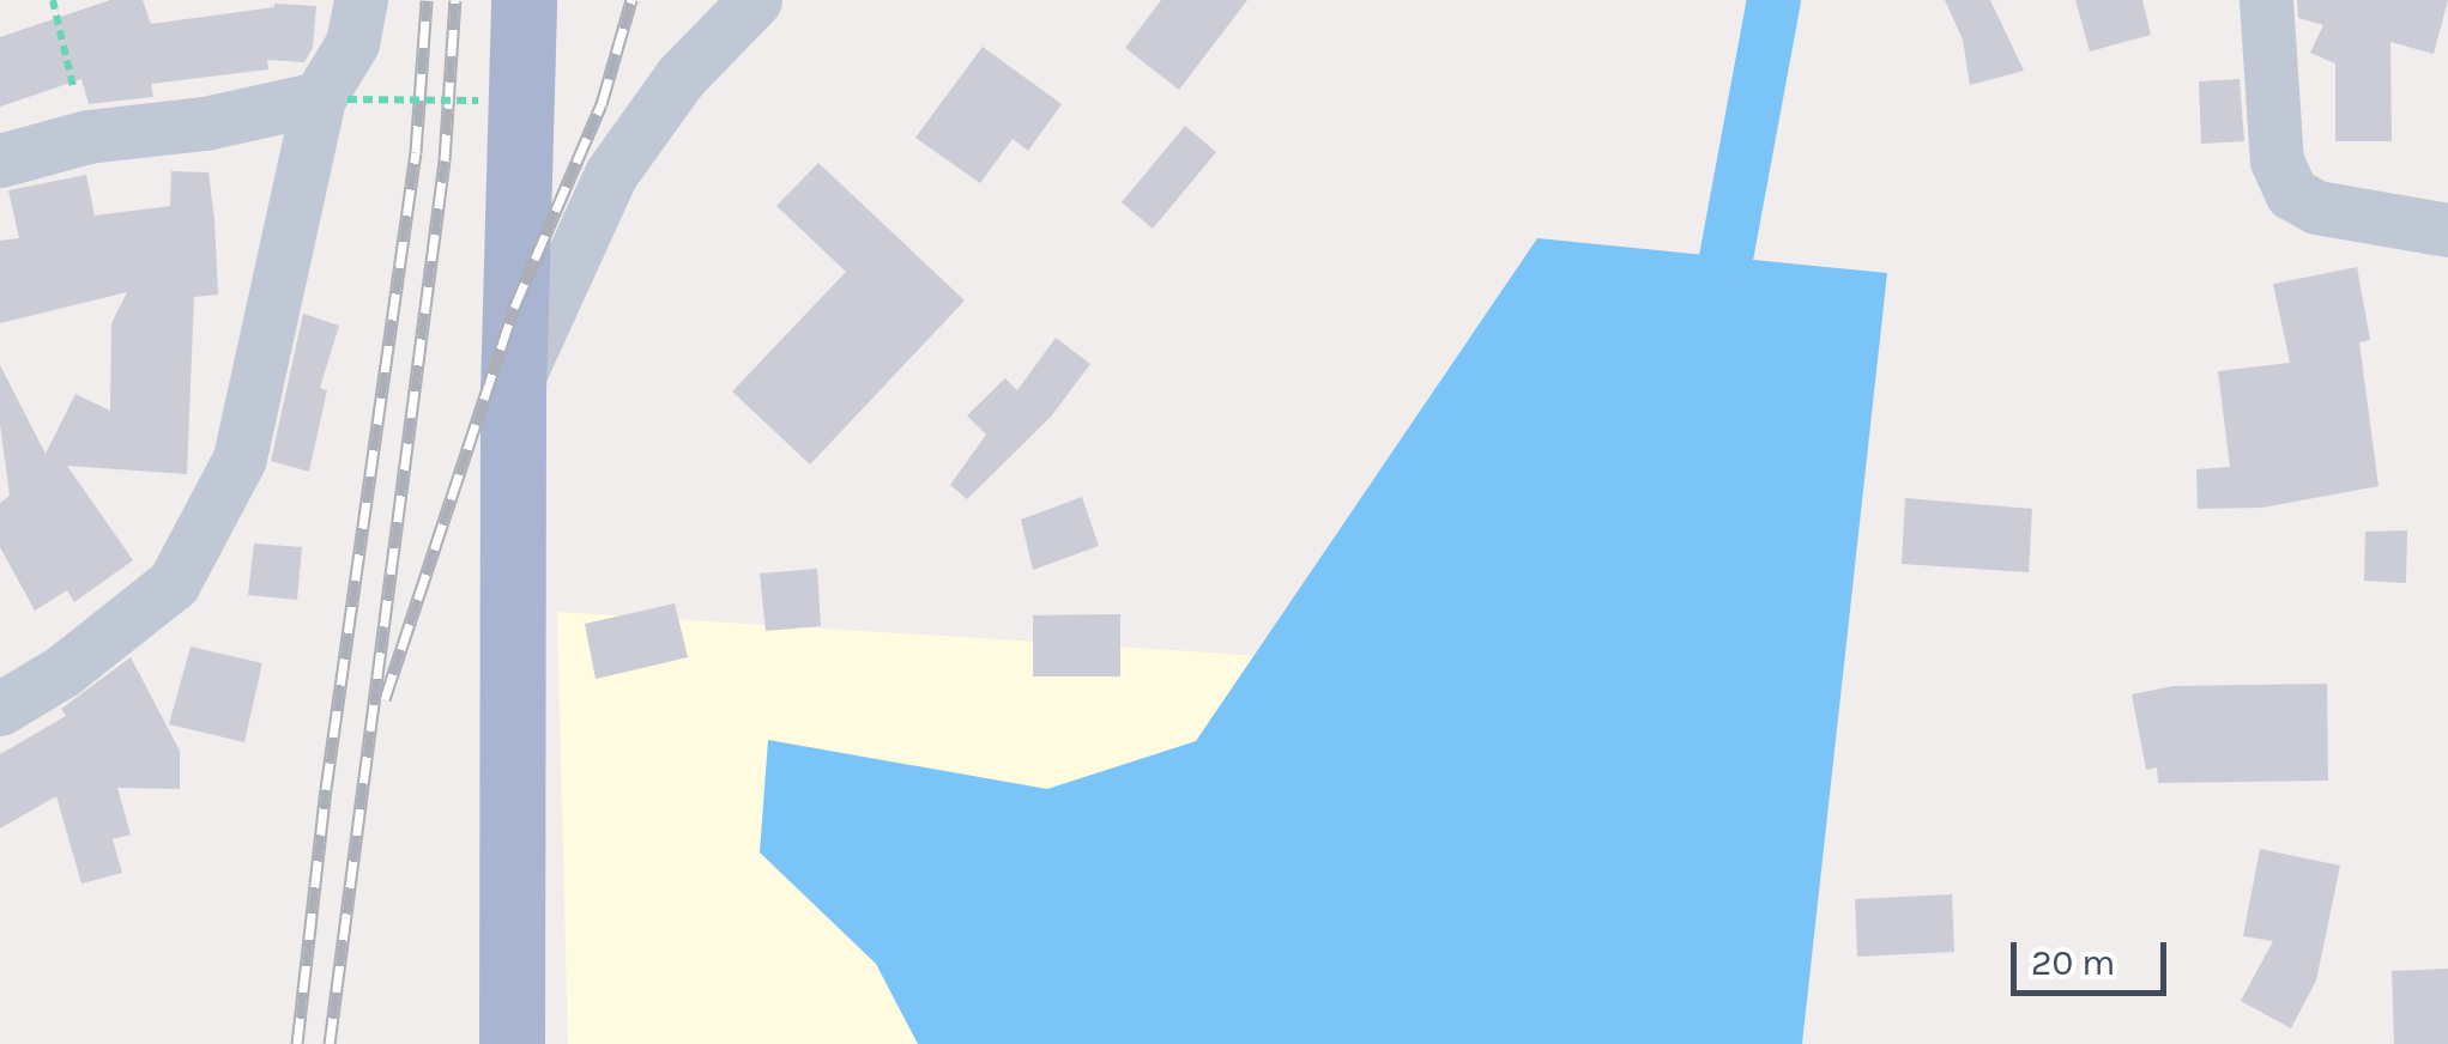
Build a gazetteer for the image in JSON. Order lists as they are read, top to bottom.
{
  "scale_bar": "20 m"
}
